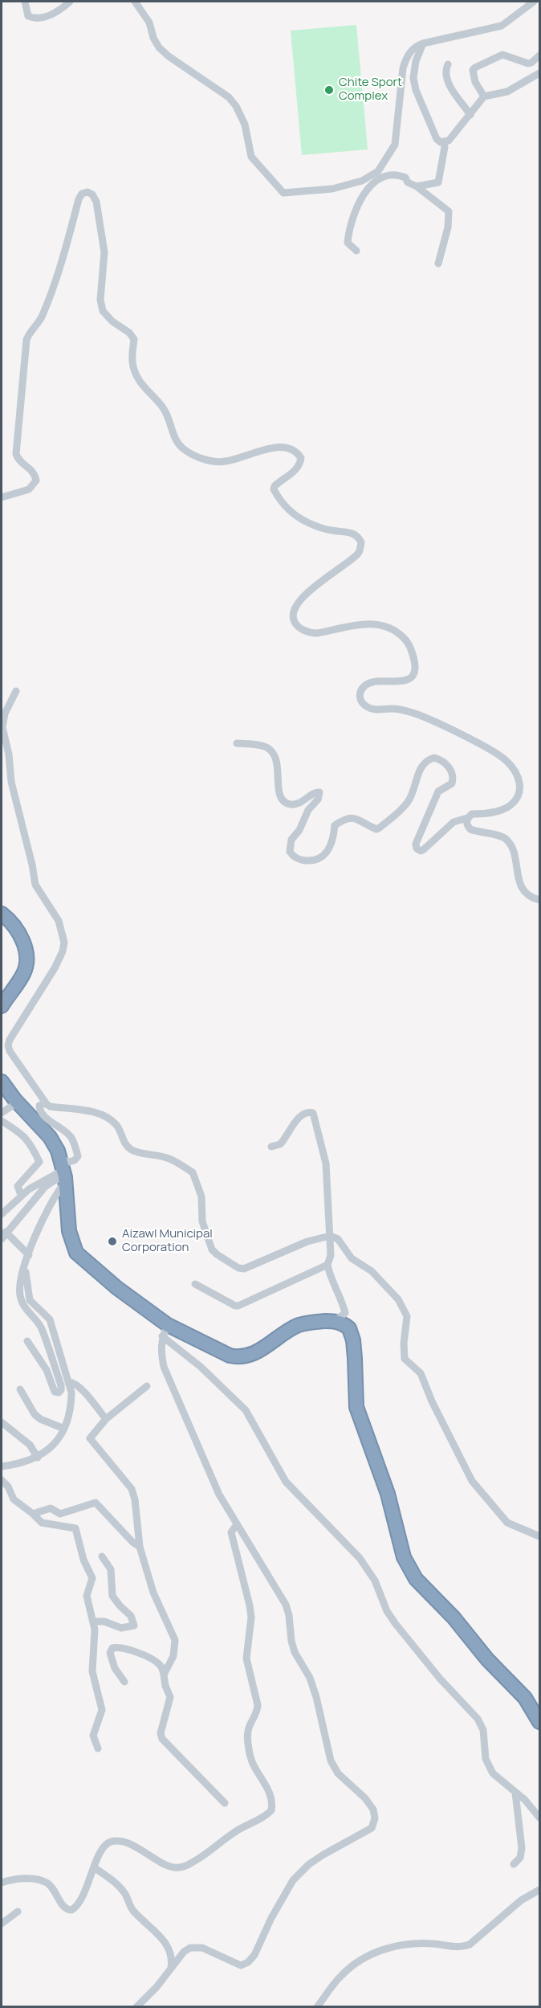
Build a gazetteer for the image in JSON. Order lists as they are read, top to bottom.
{
  "places": ["Chite Sport Complex", "Aizawl Municipal Corporation"]
}
